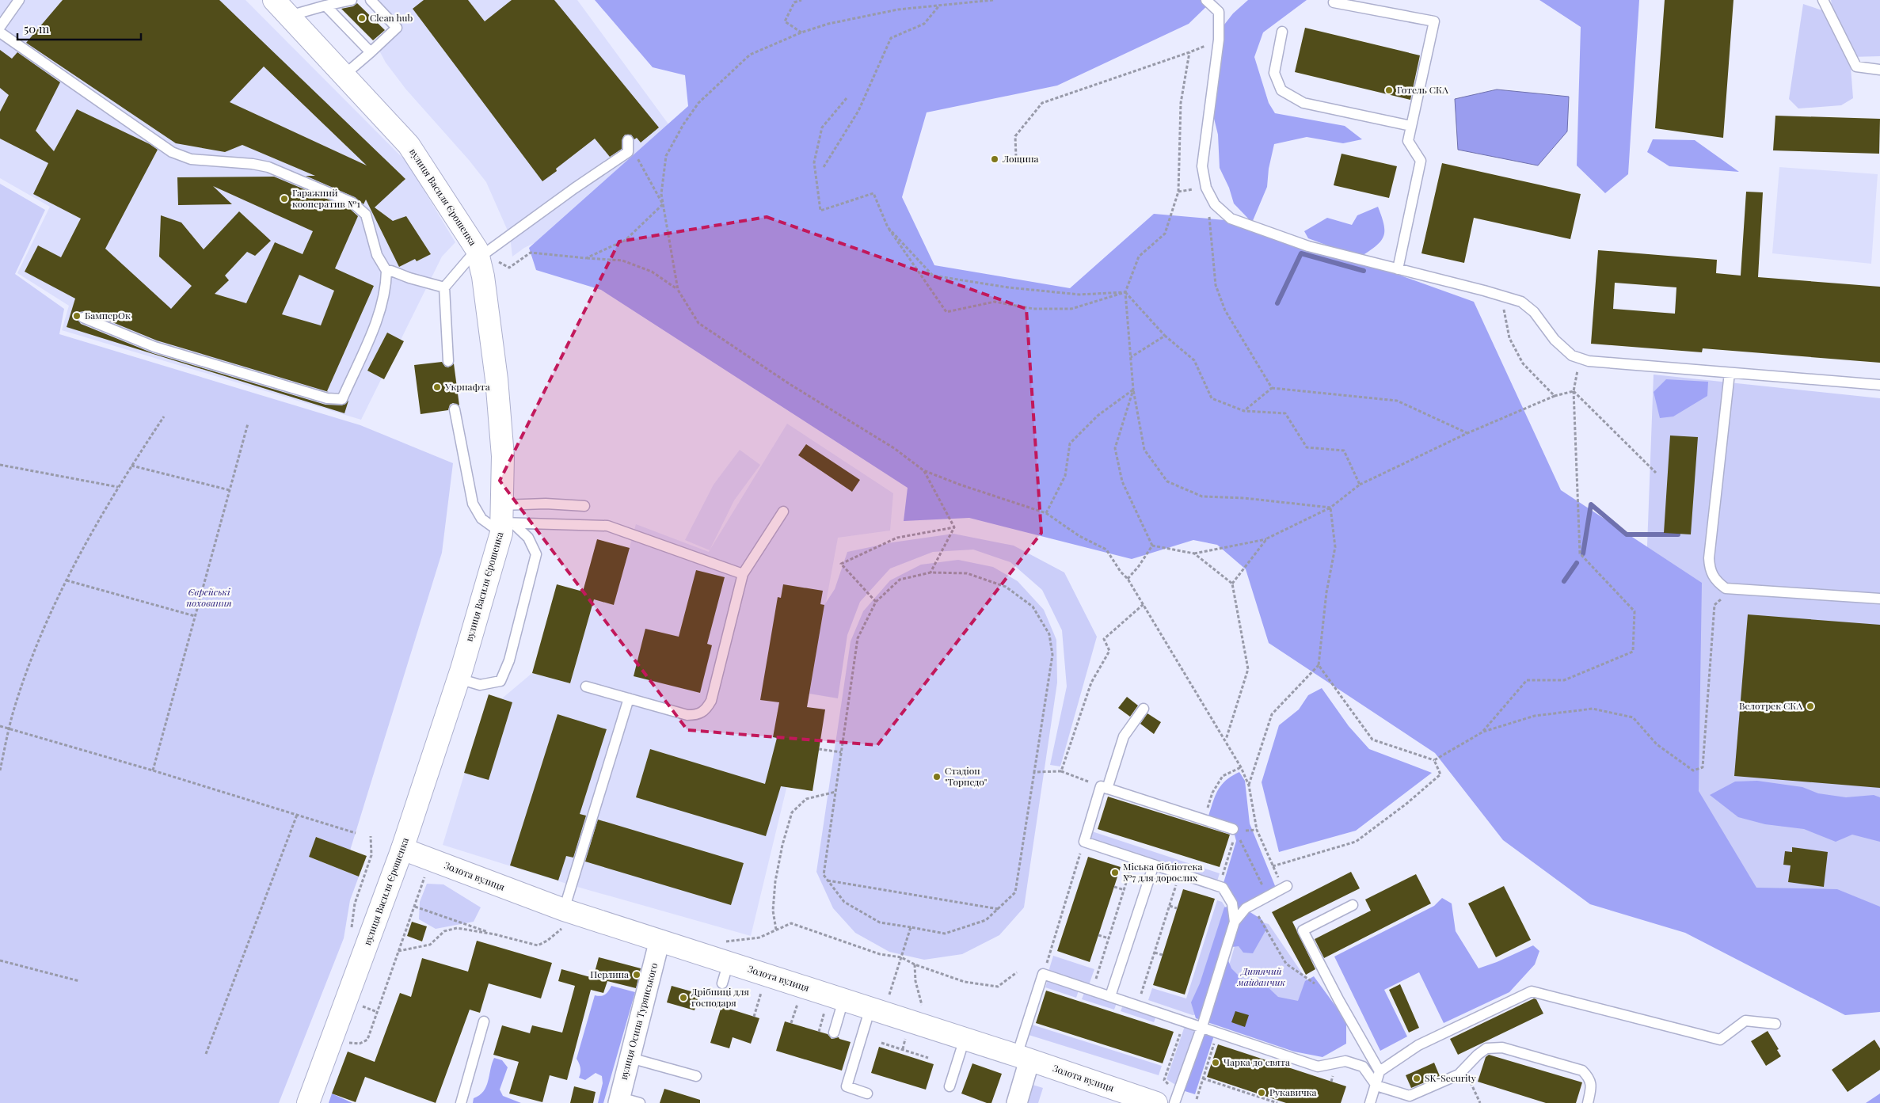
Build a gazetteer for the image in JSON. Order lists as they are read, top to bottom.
{
  "streets": {
    "main road": ["вулиця Василя Єрошенка", "Золота вулиця"],
    "street": ["вулиця Осипа Турянського"]
  },
  "crossings": [
    ["вулиця Василя Єрошенка", "Золота вулиця"],
    ["Золота вулиця", "вулиця Осипа Турянського"]
  ],
  "parks": ["Єврейські поховання", "Дитячий майданчик"],
  "places": [
    "Clean hub",
    "Готель СКА",
    "Лощина",
    "Гаражний кооператив №1",
    "БамперОк",
    "Укрнафта",
    "Велотрек СКА",
    "Стадіон \"Торпедо\"",
    "Міська бібліотека №7 для дорослих",
    "Перлина",
    "Дрібниці для господаря",
    "Чарка до свята",
    "SK-Security",
    "Рукавичка"
  ],
  "scale_bar": "50 m"
}
